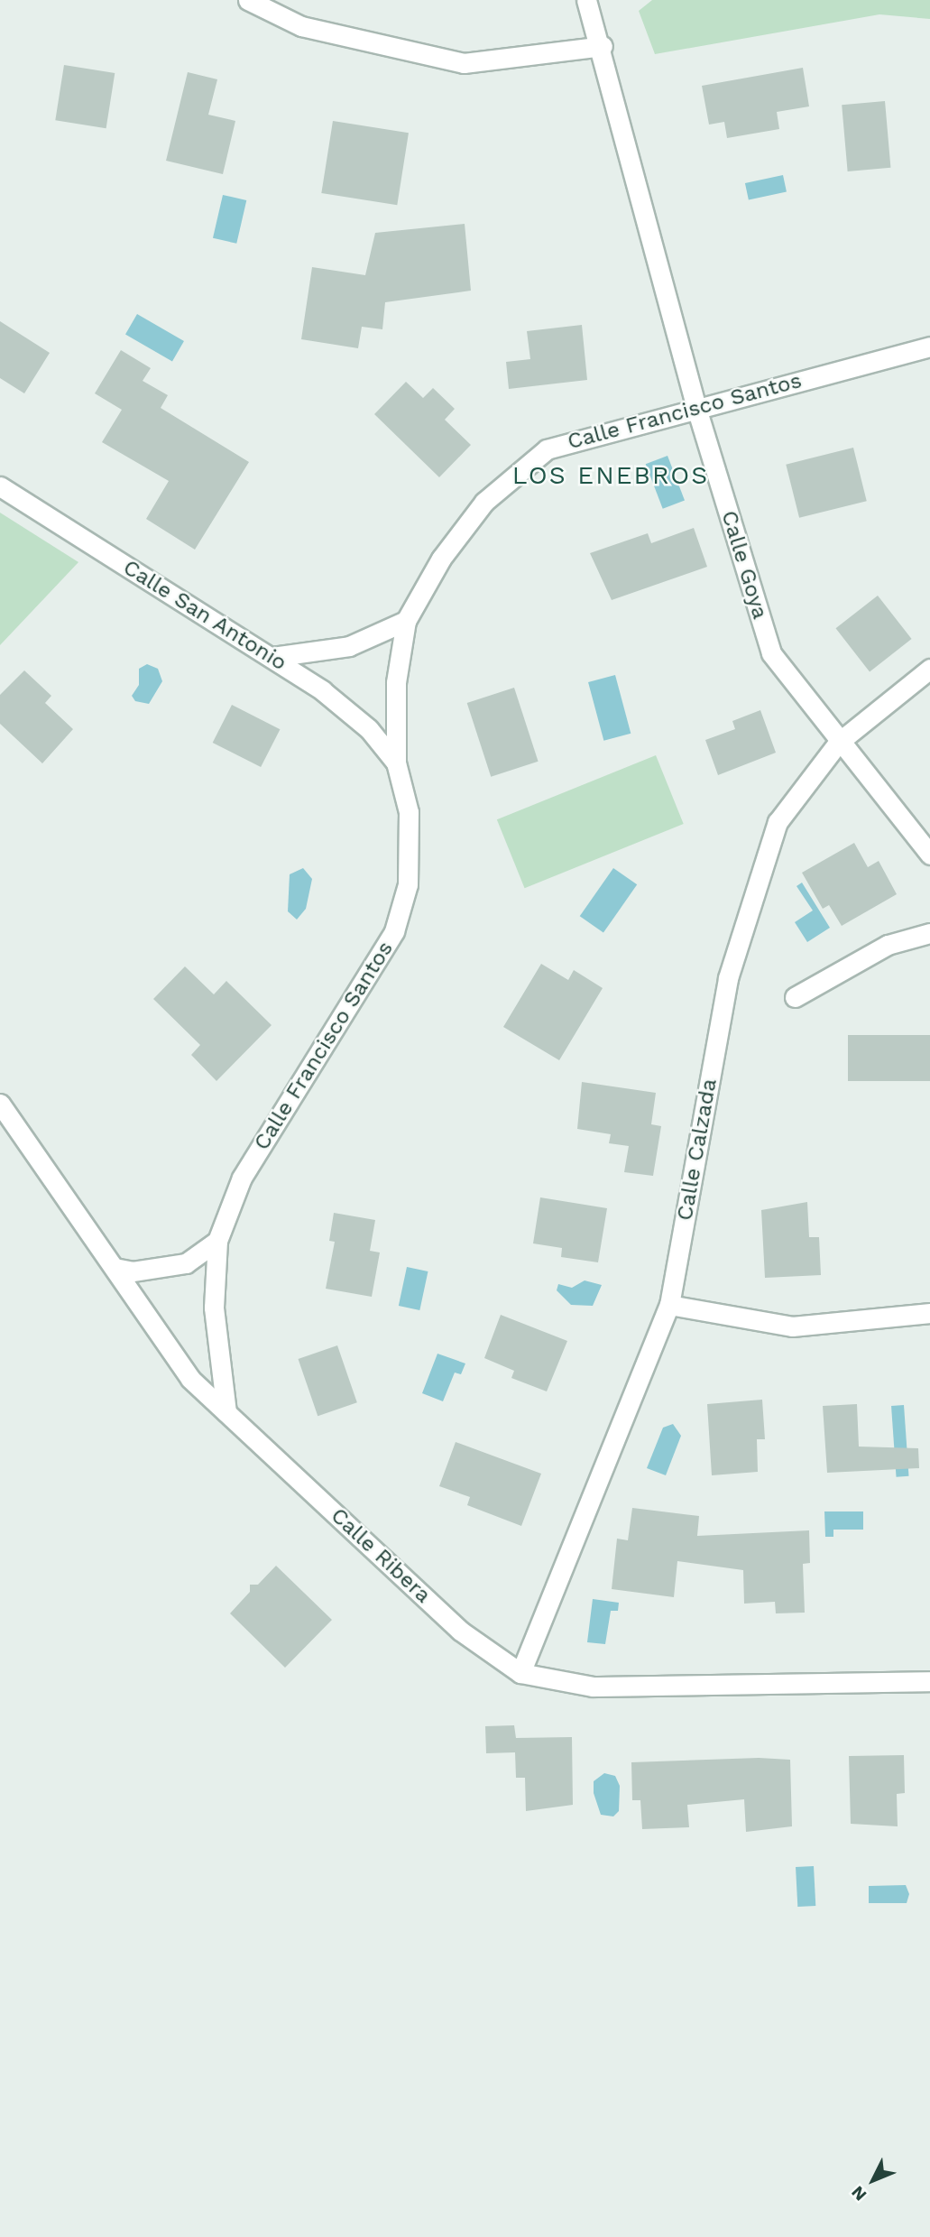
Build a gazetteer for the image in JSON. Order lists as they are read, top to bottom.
{
  "streets": {
    "street": [
      "Calle Francisco Santos",
      "Calle Goya",
      "Calle San Antonio",
      "Calle Calzada",
      "Calle Ribera"
    ]
  },
  "crossings": [
    ["Calle Francisco Santos", "Calle Goya"],
    ["Calle Francisco Santos", "Calle San Antonio"],
    ["Calle Francisco Santos", "Calle Ribera"],
    ["Calle Goya", "Calle Calzada"],
    ["Calle Calzada", "Calle Ribera"]
  ],
  "districts": ["LOS ENEBROS"],
  "north": "bottom left"
}
